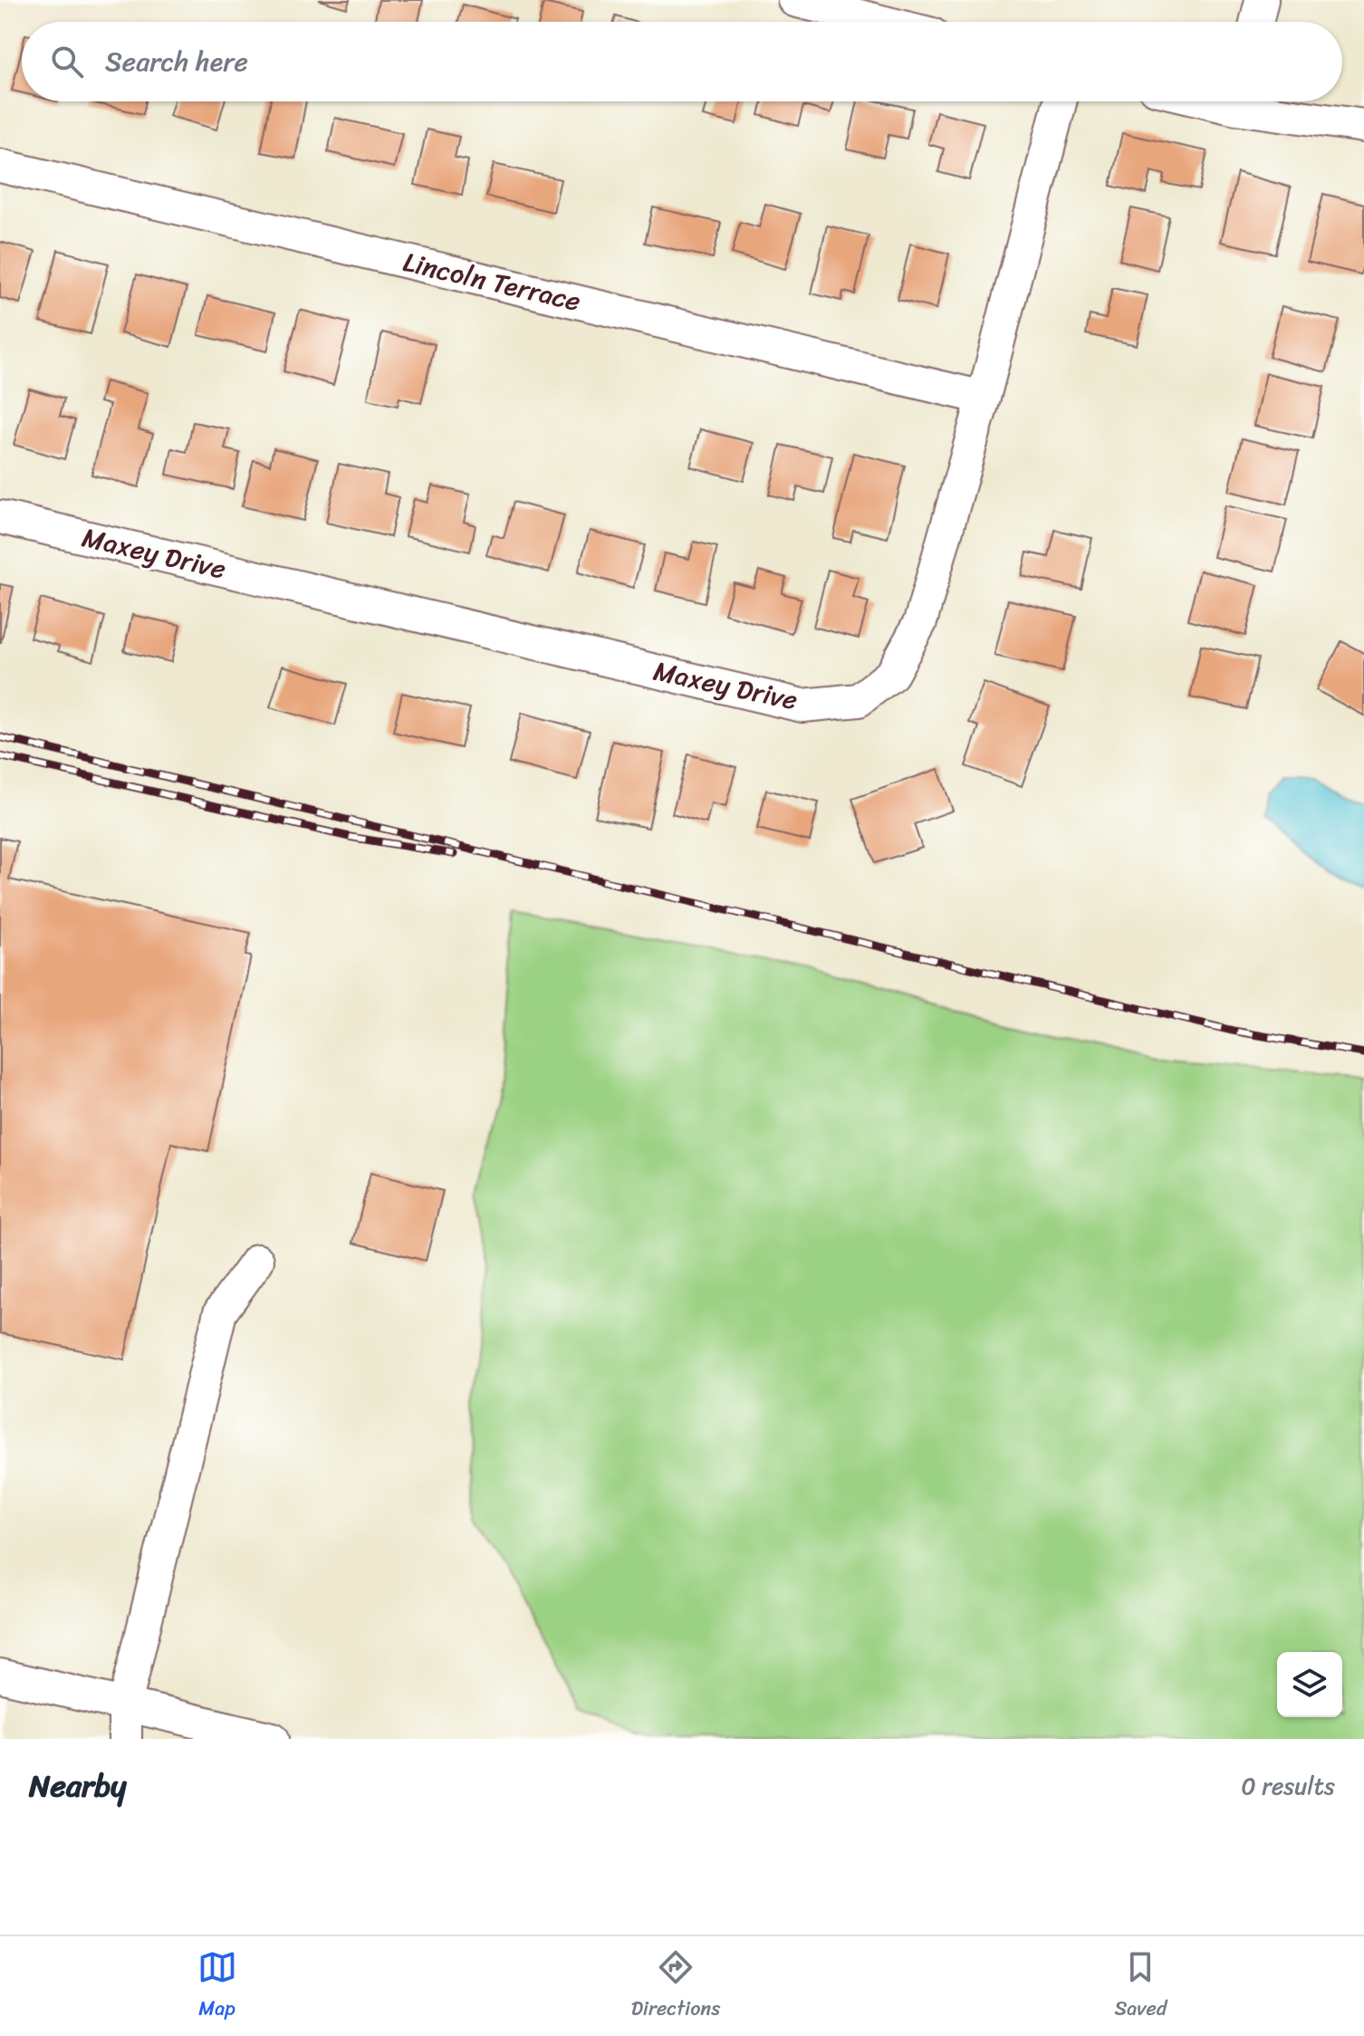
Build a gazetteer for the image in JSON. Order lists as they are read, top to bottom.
{
  "streets": {
    "street": ["Lincoln Terrace", "Maxey Drive"]
  },
  "crossings": [
    ["Lincoln Terrace", "Maxey Drive"]
  ],
  "page": {
    "search": "Search here",
    "heading": ["Nearby", "0 results"],
    "nav": ["Map", "Directions", "Saved"]
  }
}
